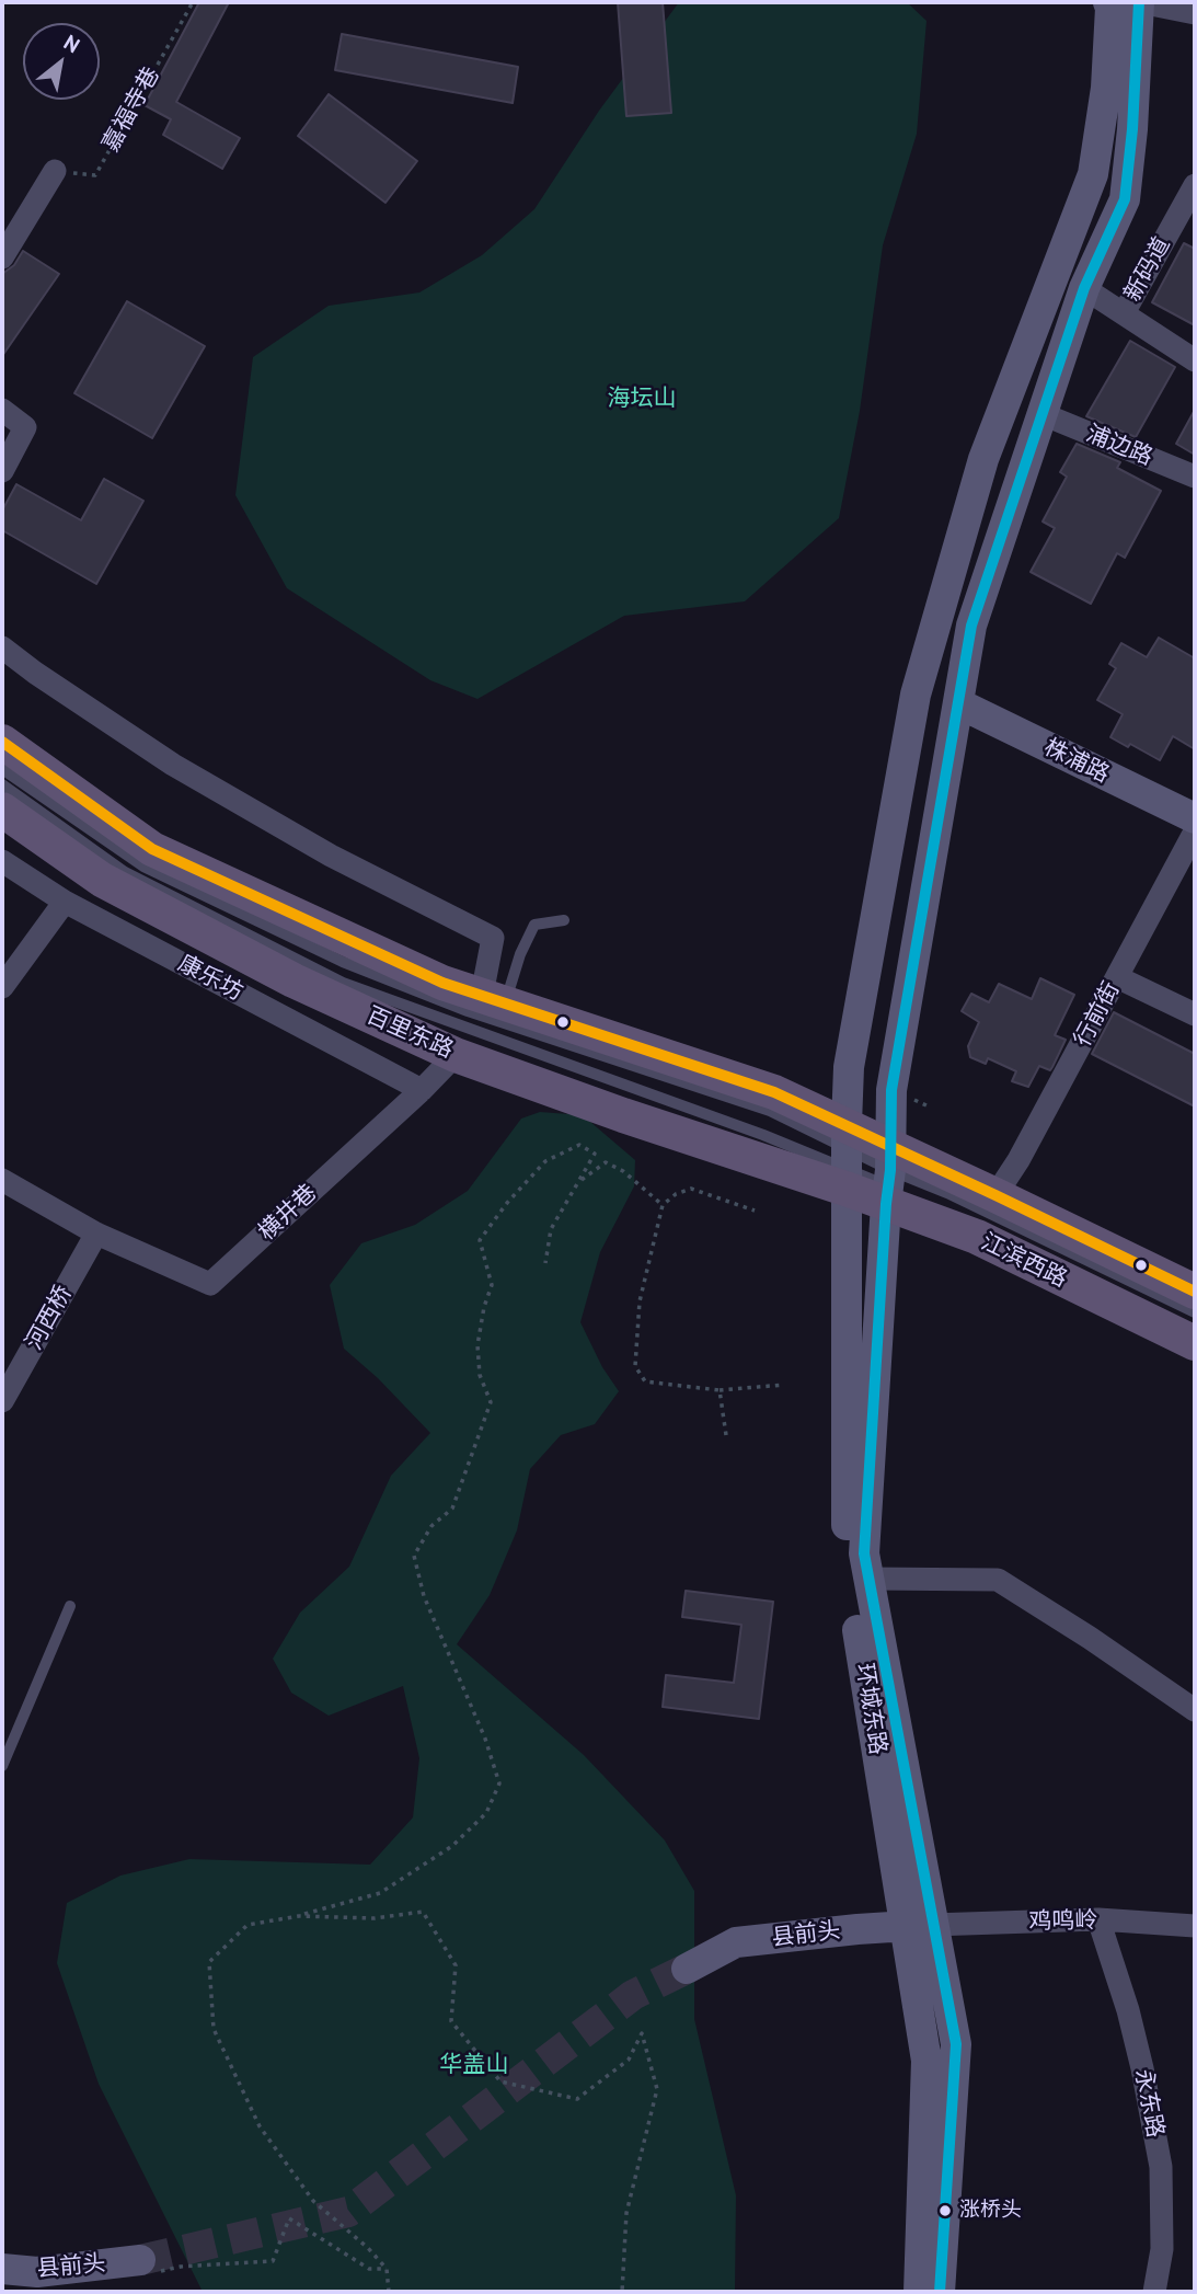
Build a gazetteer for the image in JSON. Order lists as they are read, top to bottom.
{
  "streets": {
    "main road": [
      "株浦路",
      "百里东路",
      "江滨西路",
      "环城东路",
      "县前头"
    ],
    "street": [
      "新码道",
      "浦边路",
      "康乐坊",
      "行前街",
      "横井巷",
      "河西桥",
      "鸡鸣岭",
      "永东路"
    ],
    "path": ["嘉福寺巷"]
  },
  "crossings": [
    ["浦边路", "环城东路"],
    ["株浦路", "环城东路"],
    ["康乐坊", "横井巷"],
    ["行前街", "江滨西路"],
    ["百里东路", "横井巷"],
    ["百里东路", "江滨西路"],
    ["百里东路", "环城东路"],
    ["横井巷", "河西桥"],
    ["江滨西路", "环城东路"],
    ["环城东路", "鸡鸣岭"],
    ["环城东路", "县前头"],
    ["鸡鸣岭", "县前头"],
    ["鸡鸣岭", "永东路"]
  ],
  "parks": ["海坛山", "华盖山"],
  "places": ["涨桥头"],
  "north": "top right"
}
